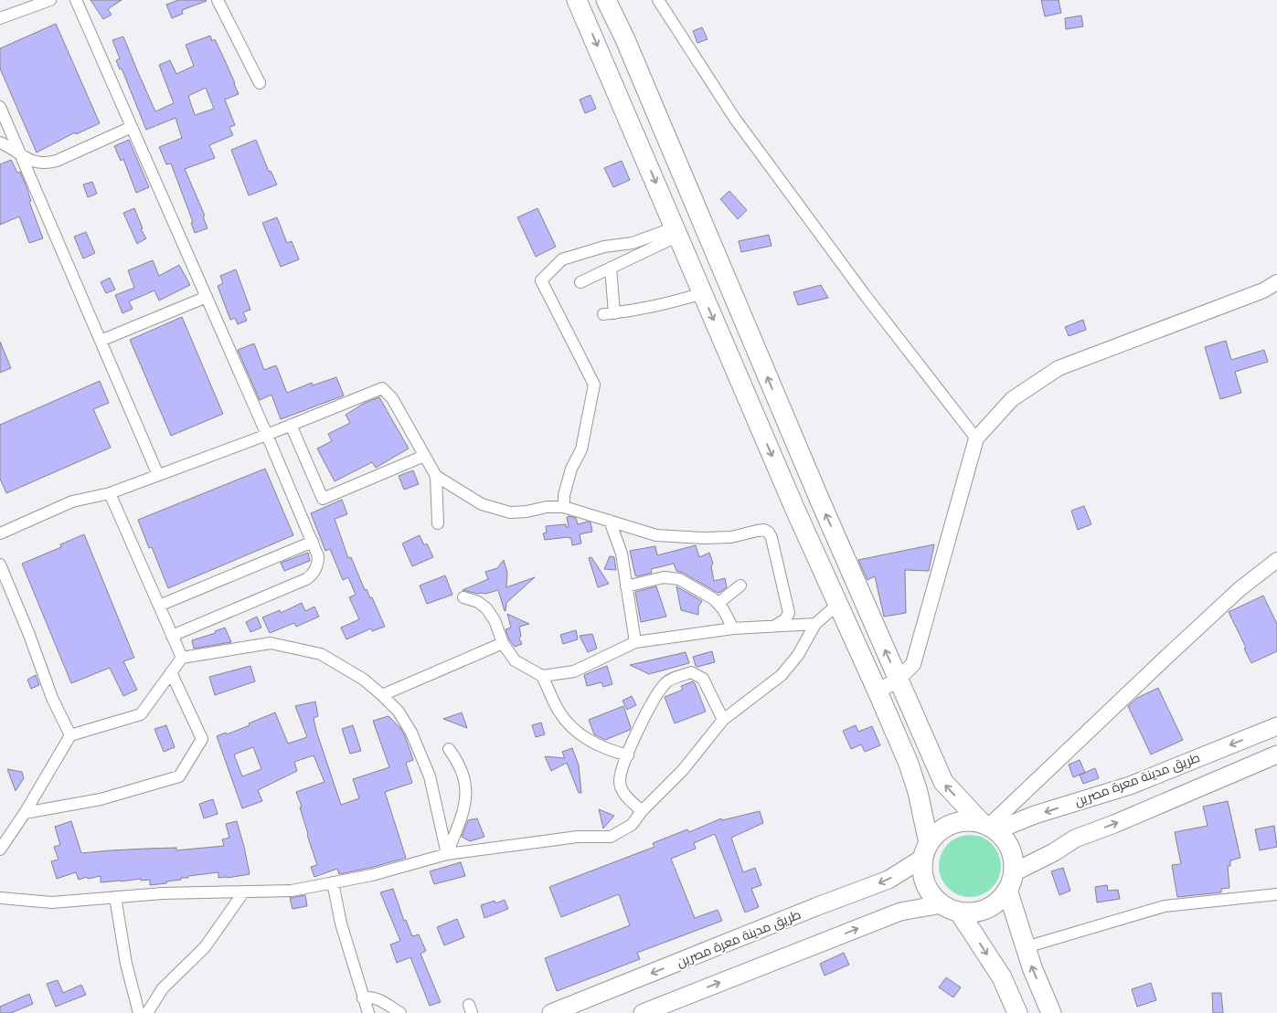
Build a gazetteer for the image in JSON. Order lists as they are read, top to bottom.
{
  "streets": {
    "main road": ["طريق مدينة معرة مصرين"]
  }
}
